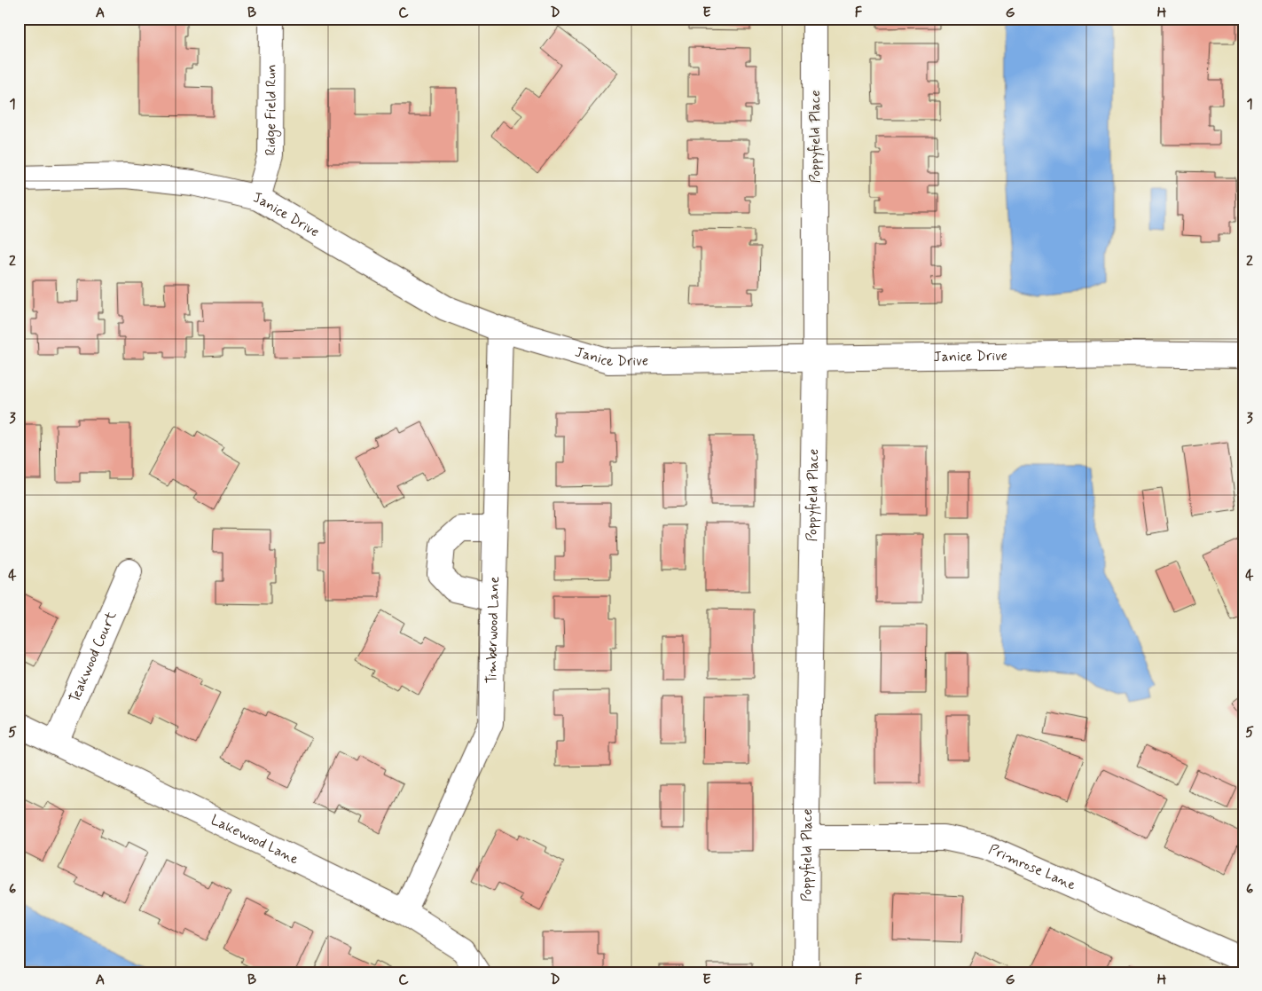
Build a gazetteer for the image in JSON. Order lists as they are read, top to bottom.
{
  "streets": {
    "street": [
      "Ridge Field Run",
      "Poppyfield Place",
      "Janice Drive",
      "Timberwood Lane",
      "Teakwood Court",
      "Lakewood Lane",
      "Primrose Lane"
    ]
  },
  "crossings": [
    ["Ridge Field Run", "Janice Drive"],
    ["Poppyfield Place", "Janice Drive"],
    ["Poppyfield Place", "Primrose Lane"],
    ["Janice Drive", "Timberwood Lane"],
    ["Timberwood Lane", "Lakewood Lane"],
    ["Teakwood Court", "Lakewood Lane"]
  ],
  "grid": {
    "columns": [
      "A",
      "B",
      "C",
      "D",
      "E",
      "F",
      "G",
      "H"
    ],
    "rows": [
      "1",
      "2",
      "3",
      "4",
      "5",
      "6"
    ]
  }
}
